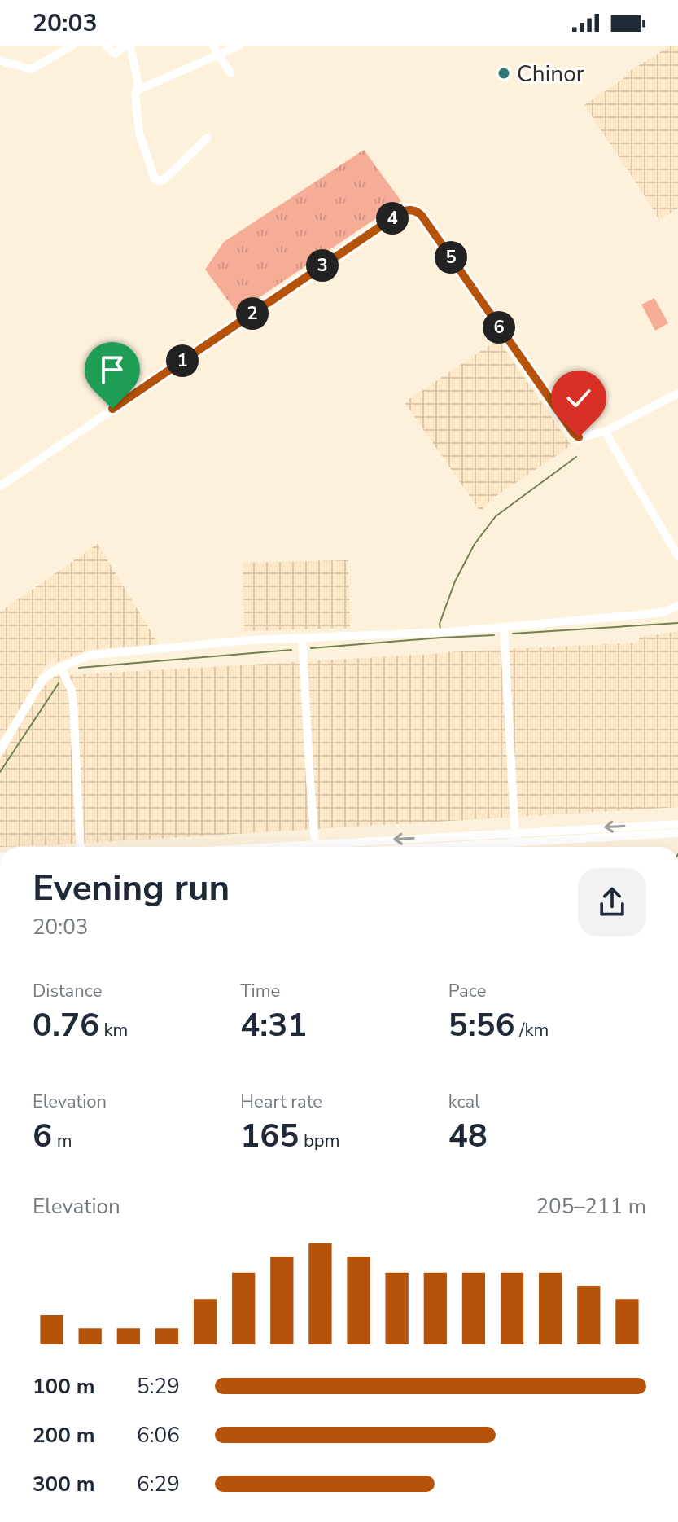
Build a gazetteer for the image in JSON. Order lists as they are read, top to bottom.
{
  "places": ["Chinor"],
  "page": {
    "status": "20:03",
    "pins": [
      "4",
      "5",
      "3",
      "2",
      "6",
      "1"
    ],
    "heading": ["Evening run", "20:03"],
    "stats": [
      ["Distance", "0.76 km"],
      ["Time", "4:31"],
      ["Pace", "5:56 /km"],
      ["Elevation", "6 m"],
      ["Heart rate", "165 bpm"],
      ["kcal", "48"]
    ],
    "chart": ["Elevation", "205–211 m"],
    "list": [
      {
        "name": "100 m",
        "note": "5:29"
      },
      {
        "name": "200 m",
        "note": "6:06"
      },
      {
        "name": "300 m",
        "note": "6:29"
      }
    ]
  }
}
